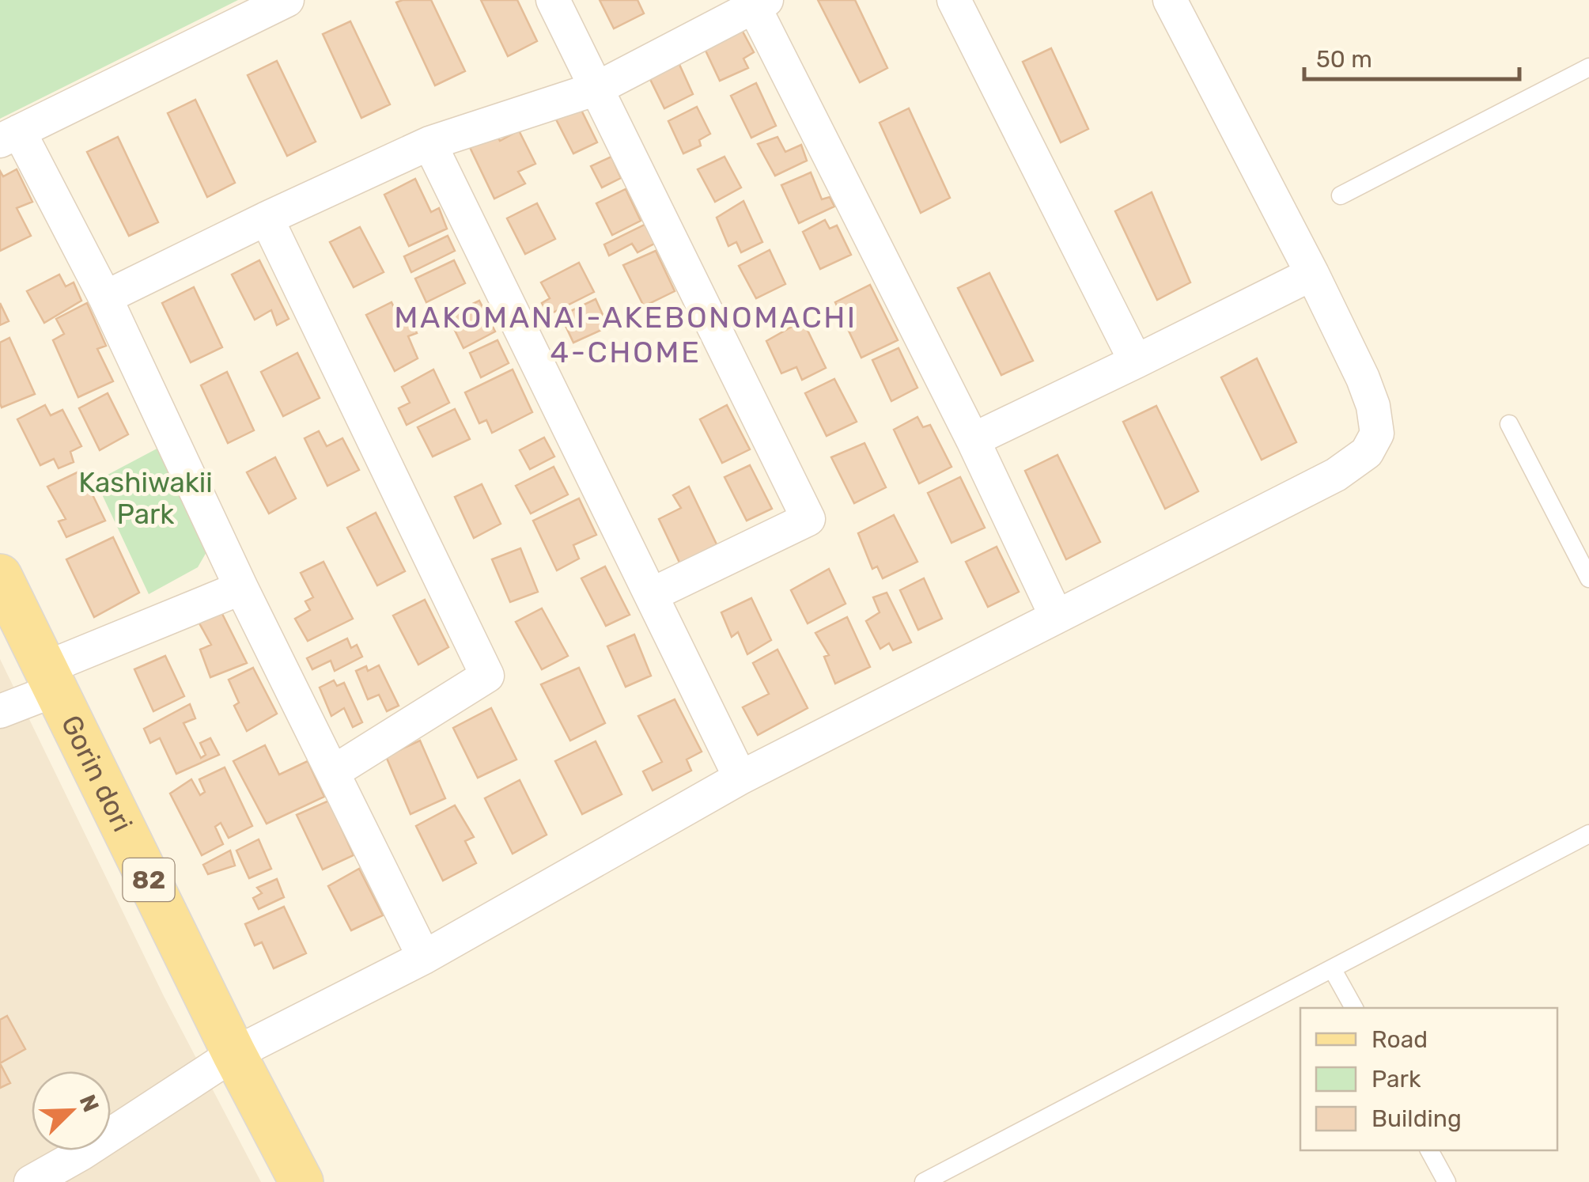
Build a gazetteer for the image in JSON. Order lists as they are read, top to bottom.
{
  "streets": {
    "main road": ["Gorin dori", "82"]
  },
  "districts": ["MAKOMANAI-AKEBONOMACHI 4-CHOME"],
  "parks": ["Kashiwakii Park"],
  "legend": ["Road", "Park", "Building"],
  "scale_bar": "50 m",
  "north": "top right"
}
